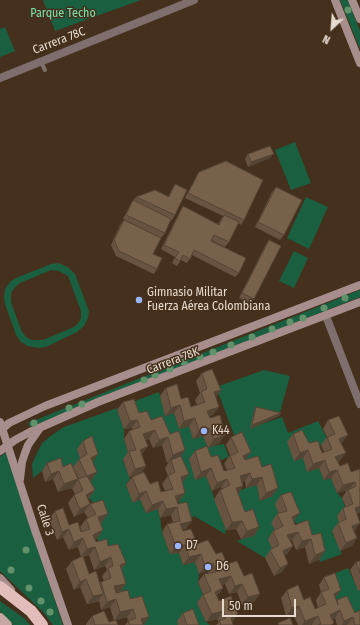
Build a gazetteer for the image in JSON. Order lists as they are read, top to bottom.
{
  "streets": {
    "main road": ["Carrera 78K", "Calle 3"],
    "street": ["Carrera 78C"]
  },
  "crossings": [
    ["Carrera 78K", "Calle 3"]
  ],
  "parks": ["Parque Techo"],
  "places": [
    "Gimnasio Militar Fuerza Aérea Colombiana",
    "K44",
    "D7",
    "D6"
  ],
  "scale_bar": "50 m",
  "north": "bottom left"
}
